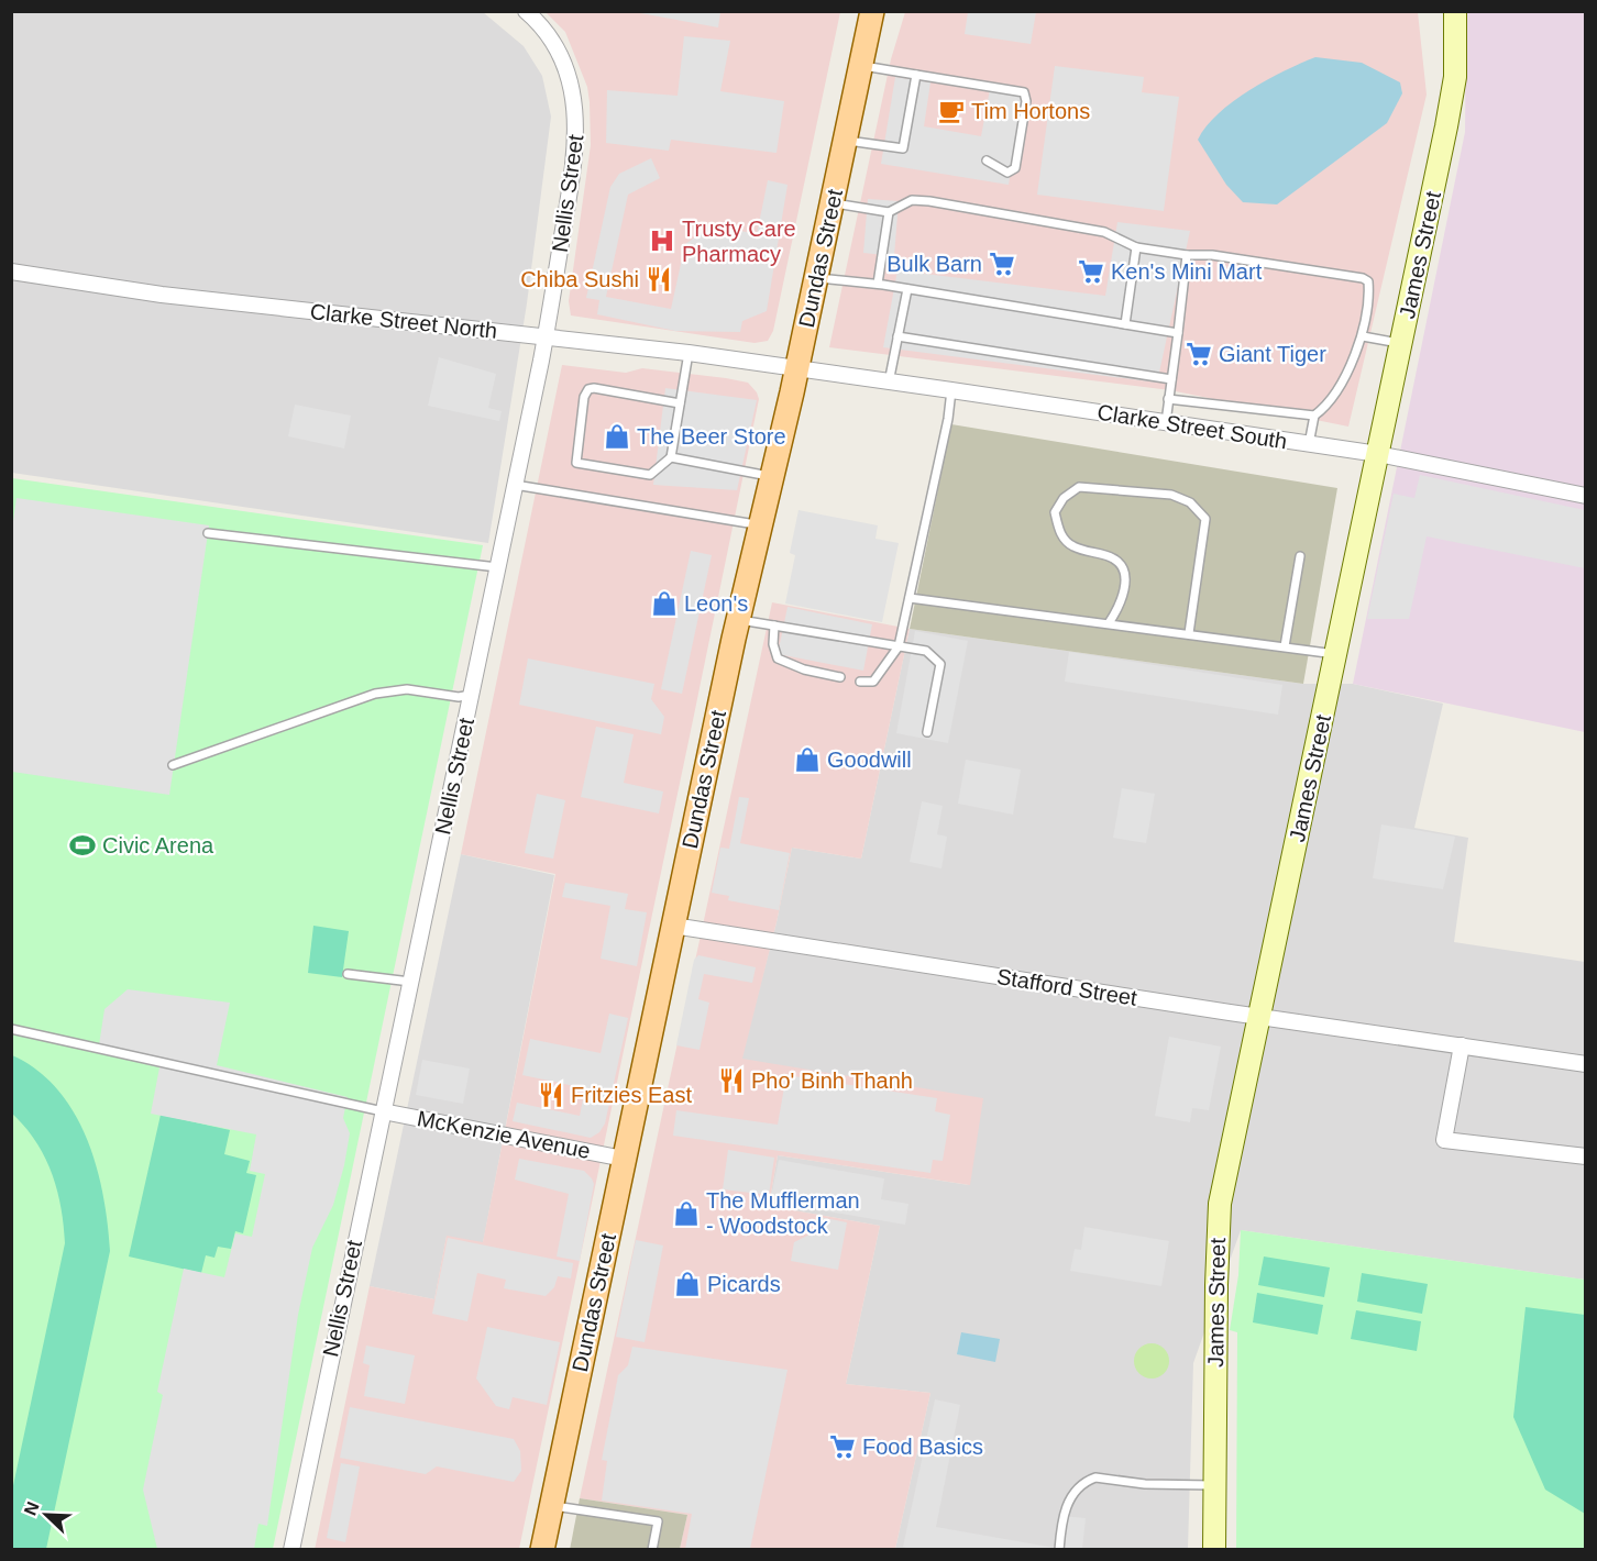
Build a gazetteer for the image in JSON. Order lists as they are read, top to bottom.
{
  "streets": {
    "main road": ["Dundas Street"],
    "street": [
      "Nellis Street",
      "James Street",
      "Clarke Street North",
      "Clarke Street South",
      "Stafford Street",
      "McKenzie Avenue"
    ]
  },
  "crossings": [
    ["Nellis Street", "Clarke Street North"],
    ["Nellis Street", "McKenzie Avenue"],
    ["James Street", "Clarke Street South"],
    ["James Street", "Stafford Street"],
    ["Dundas Street", "Clarke Street North"],
    ["Dundas Street", "Clarke Street South"],
    ["Dundas Street", "Stafford Street"],
    ["Dundas Street", "McKenzie Avenue"],
    ["Clarke Street North", "Clarke Street South"]
  ],
  "places": {
    "cafe": ["Tim Hortons"],
    "hospital": ["Trusty Care Pharmacy"],
    "supermarket": [
      "Bulk Barn",
      "Ken's Mini Mart",
      "Giant Tiger",
      "Food Basics"
    ],
    "restaurant": ["Chiba Sushi", "Pho' Binh Thanh", "Fritzies East"],
    "shop": [
      "The Beer Store",
      "Leon's",
      "Goodwill",
      "The Mufflerman - Woodstock",
      "Picards"
    ],
    "sports": ["Civic Arena"]
  },
  "north": "top left"
}
